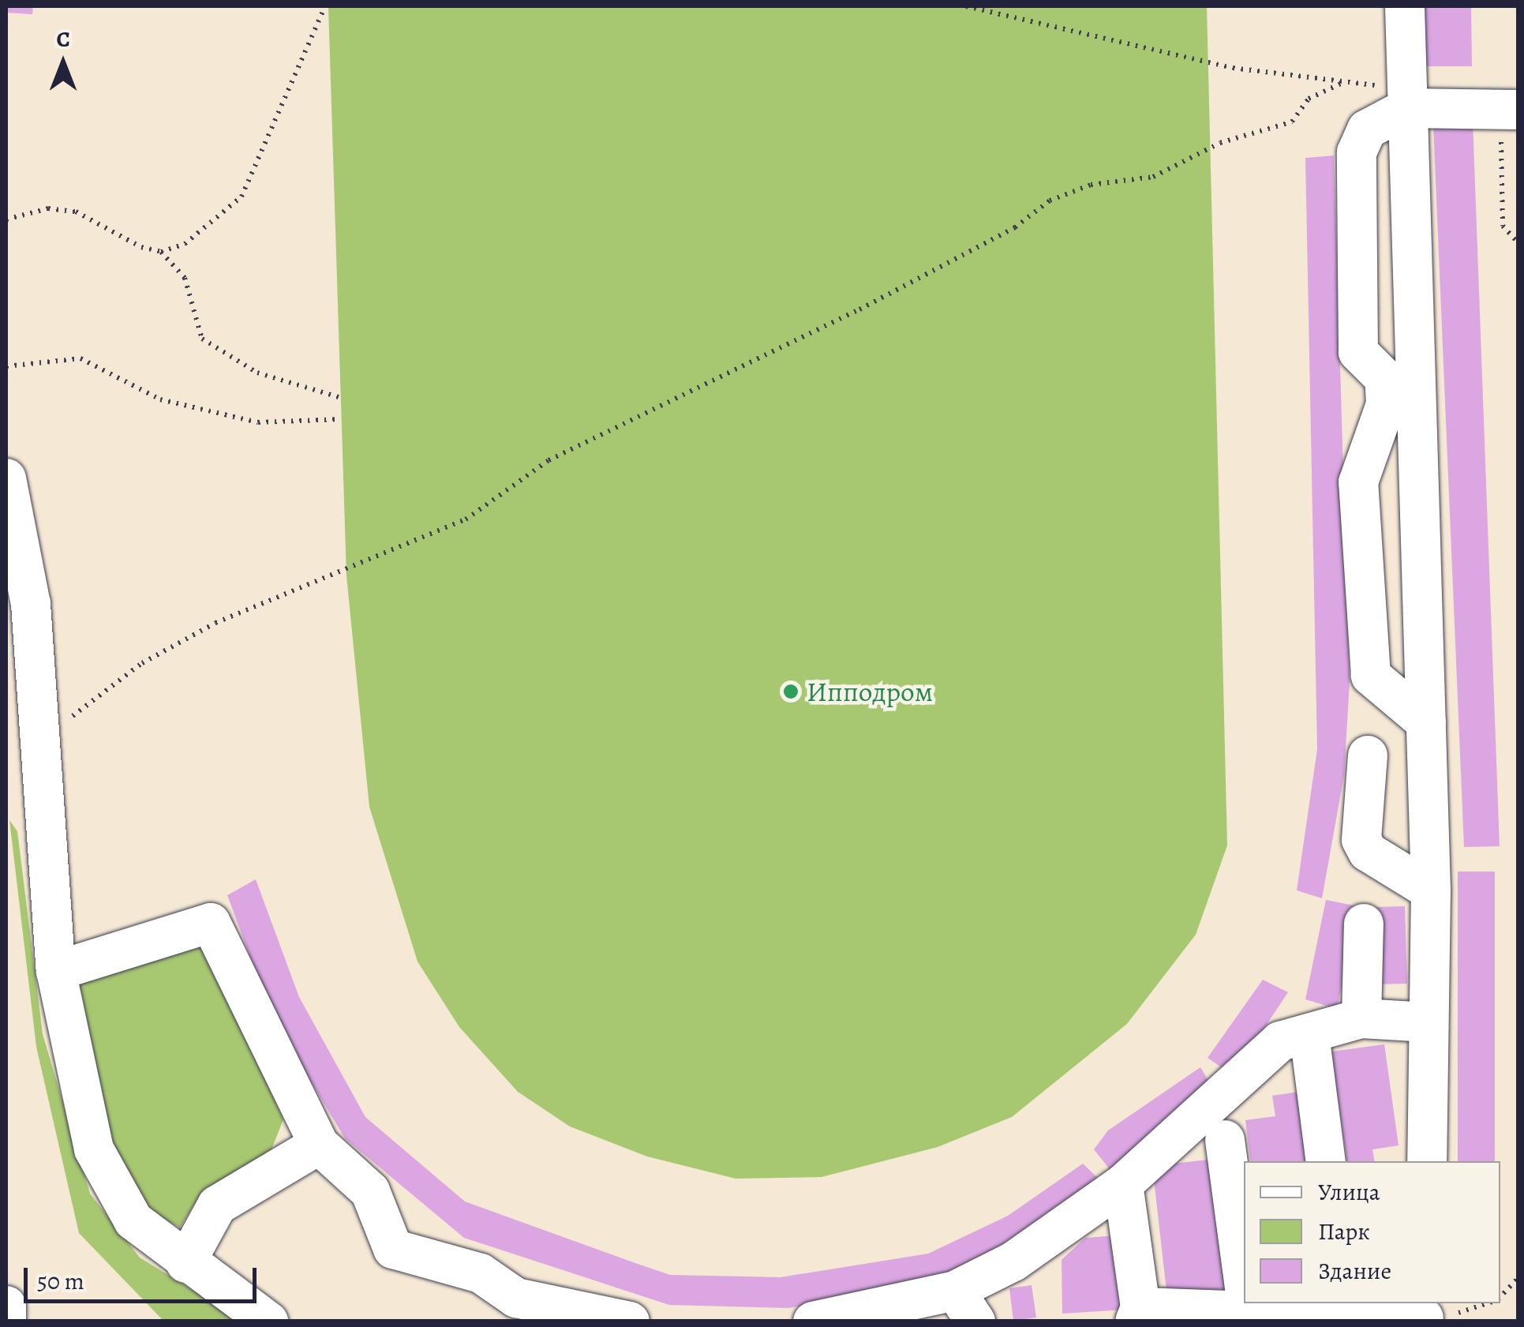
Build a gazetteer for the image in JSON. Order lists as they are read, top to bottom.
{
  "places": ["Ипподром"],
  "legend": ["Улица", "Парк", "Здание"],
  "scale_bar": "50 m",
  "north": "top"
}
